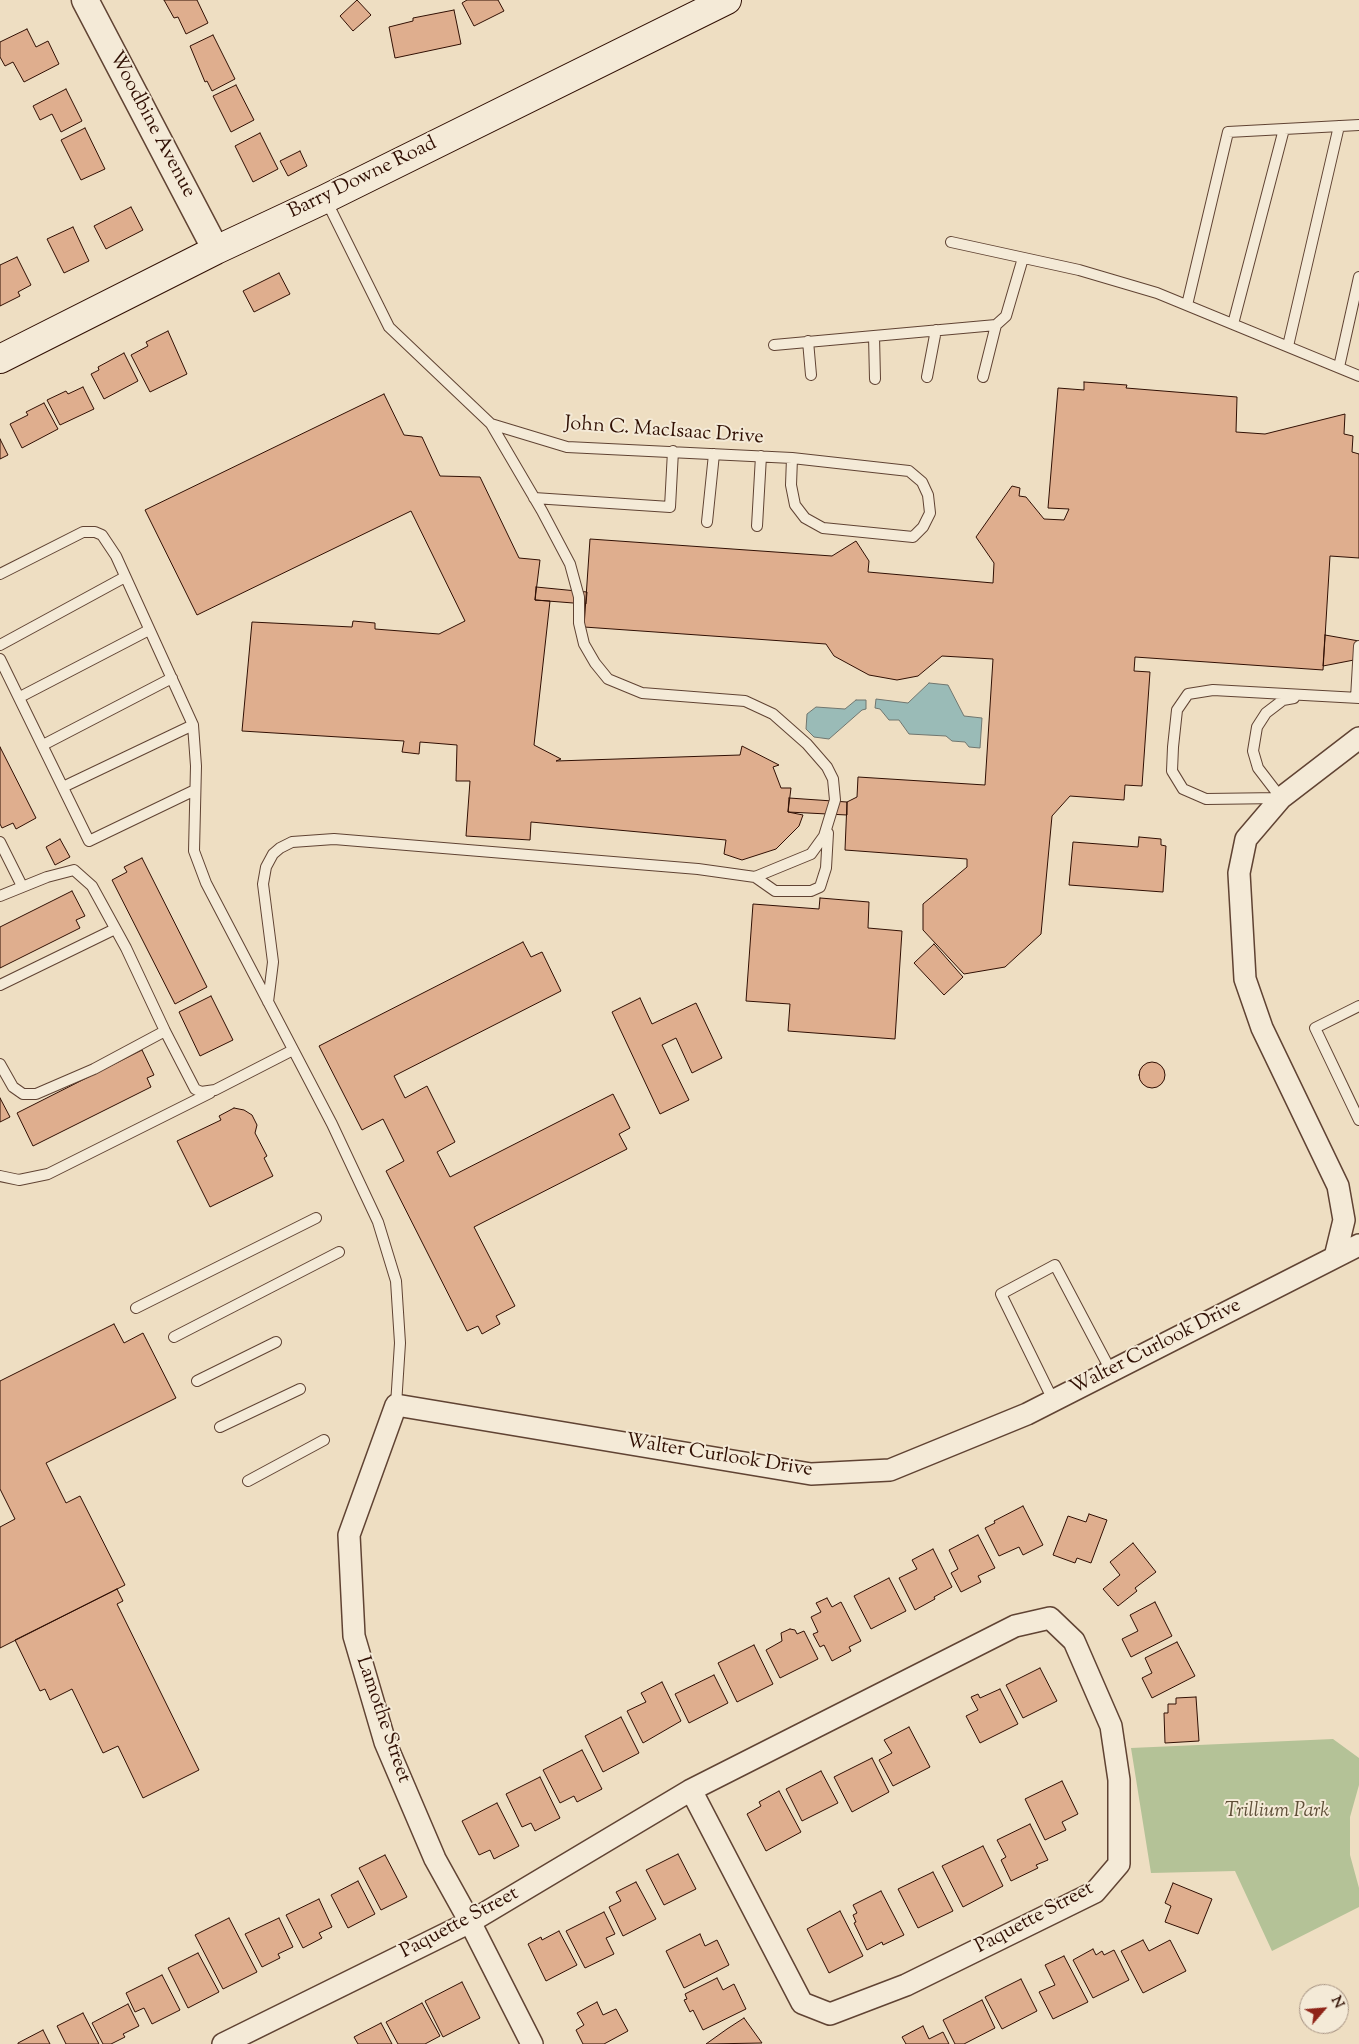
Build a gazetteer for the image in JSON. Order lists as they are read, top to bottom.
{
  "streets": {
    "main road": ["Barry Downe Road"],
    "street": [
      "Woodbine Avenue",
      "Walter Curlook Drive",
      "Lamothe Street",
      "Paquette Street"
    ],
    "lane": ["John C. MacIsaac Drive"]
  },
  "crossings": [
    ["Woodbine Avenue", "Barry Downe Road"],
    ["Barry Downe Road", "John C. MacIsaac Drive"],
    ["Walter Curlook Drive", "Lamothe Street"],
    ["Lamothe Street", "Paquette Street"]
  ],
  "parks": ["Trillium Park"],
  "north": "top right"
}
